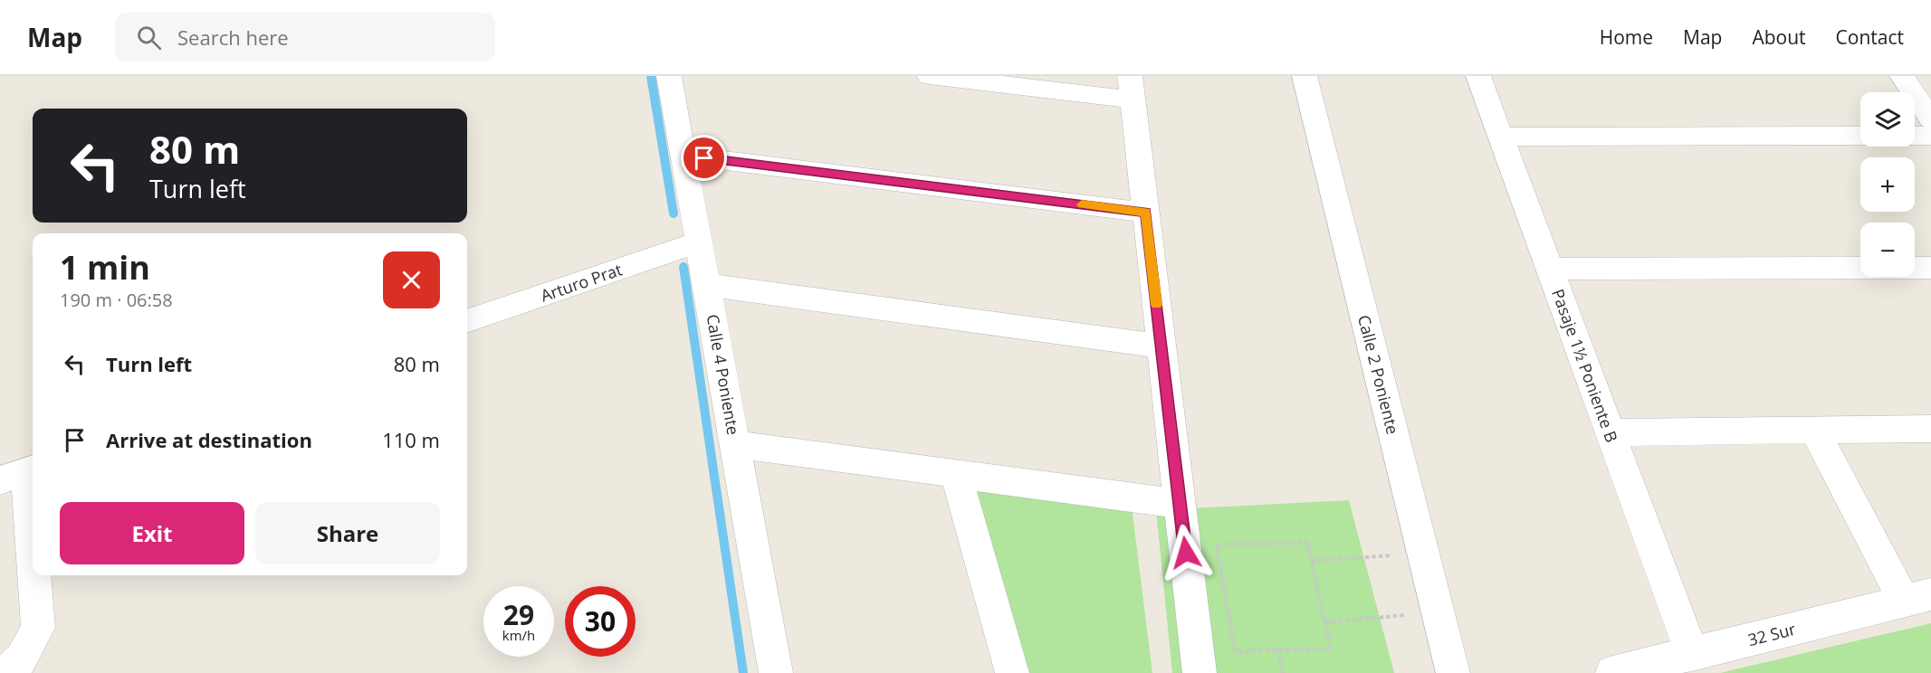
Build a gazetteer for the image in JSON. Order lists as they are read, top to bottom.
{
  "streets": {
    "street": [
      "Arturo Prat",
      "Pasaje 1½ Poniente B",
      "Calle 4 Poniente",
      "Calle 2 Poniente",
      "32 Sur"
    ]
  },
  "crossings": [
    ["Arturo Prat", "Calle 4 Poniente"],
    ["Pasaje 1½ Poniente B", "32 Sur"]
  ],
  "page": {
    "header": "Map",
    "search": "Search here",
    "nav": [
      "Home",
      "Map",
      "About",
      "Contact"
    ],
    "map_buttons": ["+", "−"],
    "turn": ["80 m", "Turn left"],
    "heading": ["1 min", "190 m · 06:58"],
    "list": [
      {
        "name": "Turn left",
        "value": "80 m"
      },
      {
        "name": "Arrive at destination",
        "value": "110 m"
      }
    ],
    "buttons": ["Exit", "Share"],
    "speed": "29 km/h",
    "limit": "30"
  }
}
